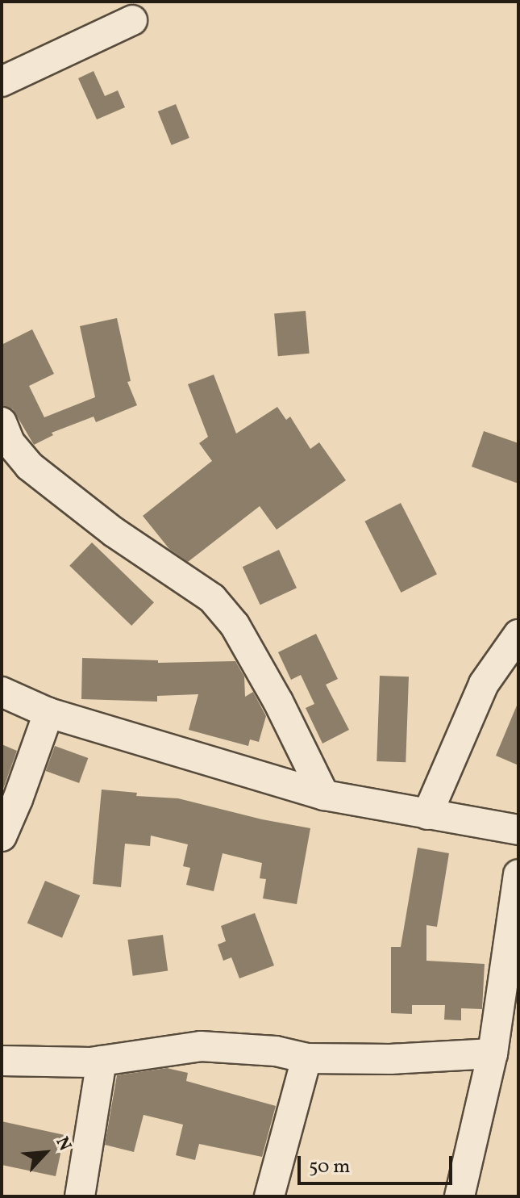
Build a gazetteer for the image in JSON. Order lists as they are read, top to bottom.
{
  "scale_bar": "50 m",
  "north": "top right"
}
